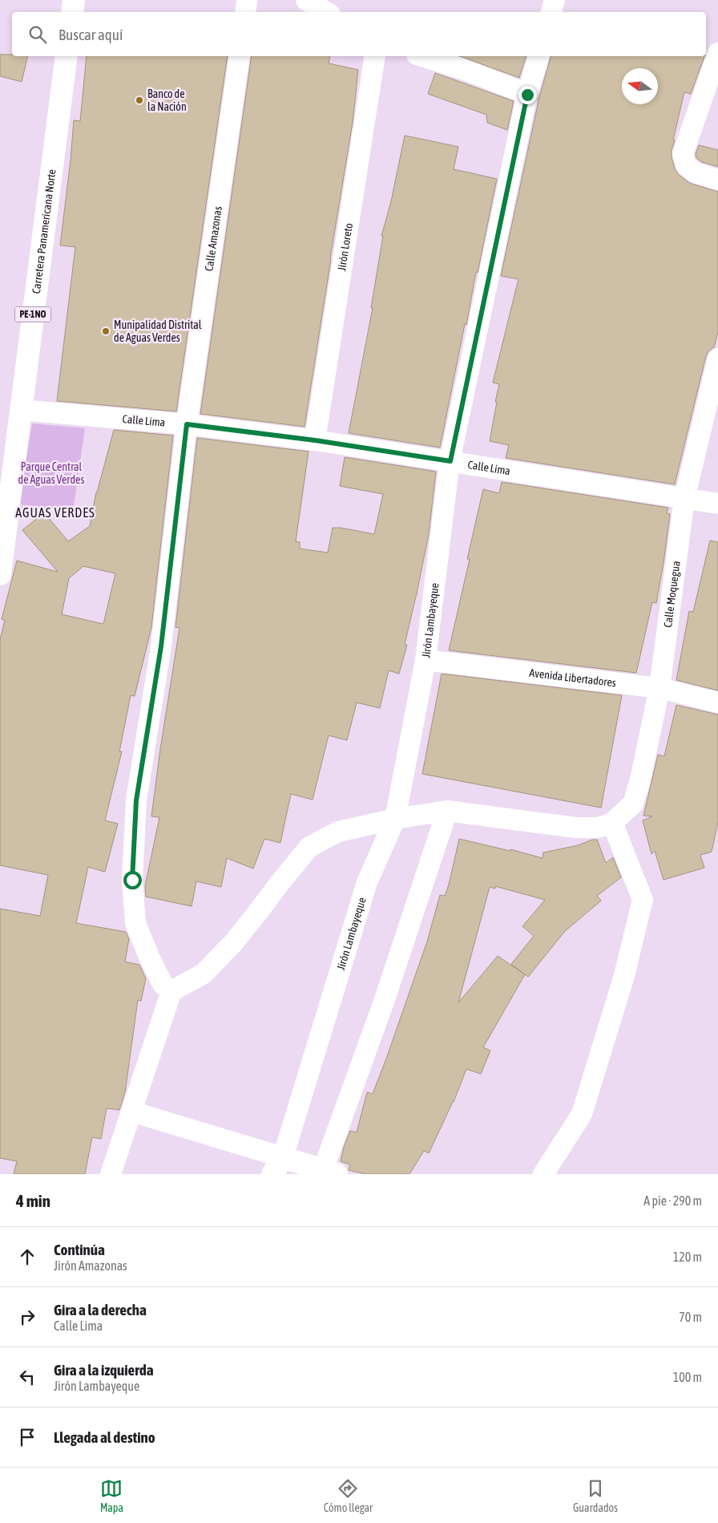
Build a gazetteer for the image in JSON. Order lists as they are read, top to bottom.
{
  "streets": {
    "main road": ["Carretera Panamericana Norte", "PE-1NO"],
    "street": [
      "Calle Amazonas",
      "Jirón Loreto",
      "Calle Lima",
      "Calle Moquegua",
      "Jirón Lambayeque",
      "Avenida Libertadores"
    ]
  },
  "crossings": [
    ["Carretera Panamericana Norte", "Calle Lima"],
    ["Calle Amazonas", "Calle Lima"],
    ["Jirón Loreto", "Calle Lima"],
    ["Calle Lima", "Calle Moquegua"],
    ["Calle Lima", "Jirón Lambayeque"],
    ["Calle Moquegua", "Avenida Libertadores"],
    ["Jirón Lambayeque", "Avenida Libertadores"]
  ],
  "districts": ["AGUAS VERDES"],
  "parks": ["Parque Central de Aguas Verdes"],
  "places": ["Banco de la Nación", "Munipalidad Distrital de Aguas Verdes"],
  "north": "left",
  "page": {
    "search": "Buscar aquí",
    "heading": ["4 min", "A pie · 290 m"],
    "list": [
      ["Continúa", "Jirón Amazonas", "120 m"],
      ["Gira a la derecha", "Calle Lima", "70 m"],
      ["Gira a la izquierda", "Jirón Lambayeque", "100 m"],
      "Llegada al destino"
    ],
    "nav": ["Mapa", "Cómo llegar", "Guardados"]
  }
}
